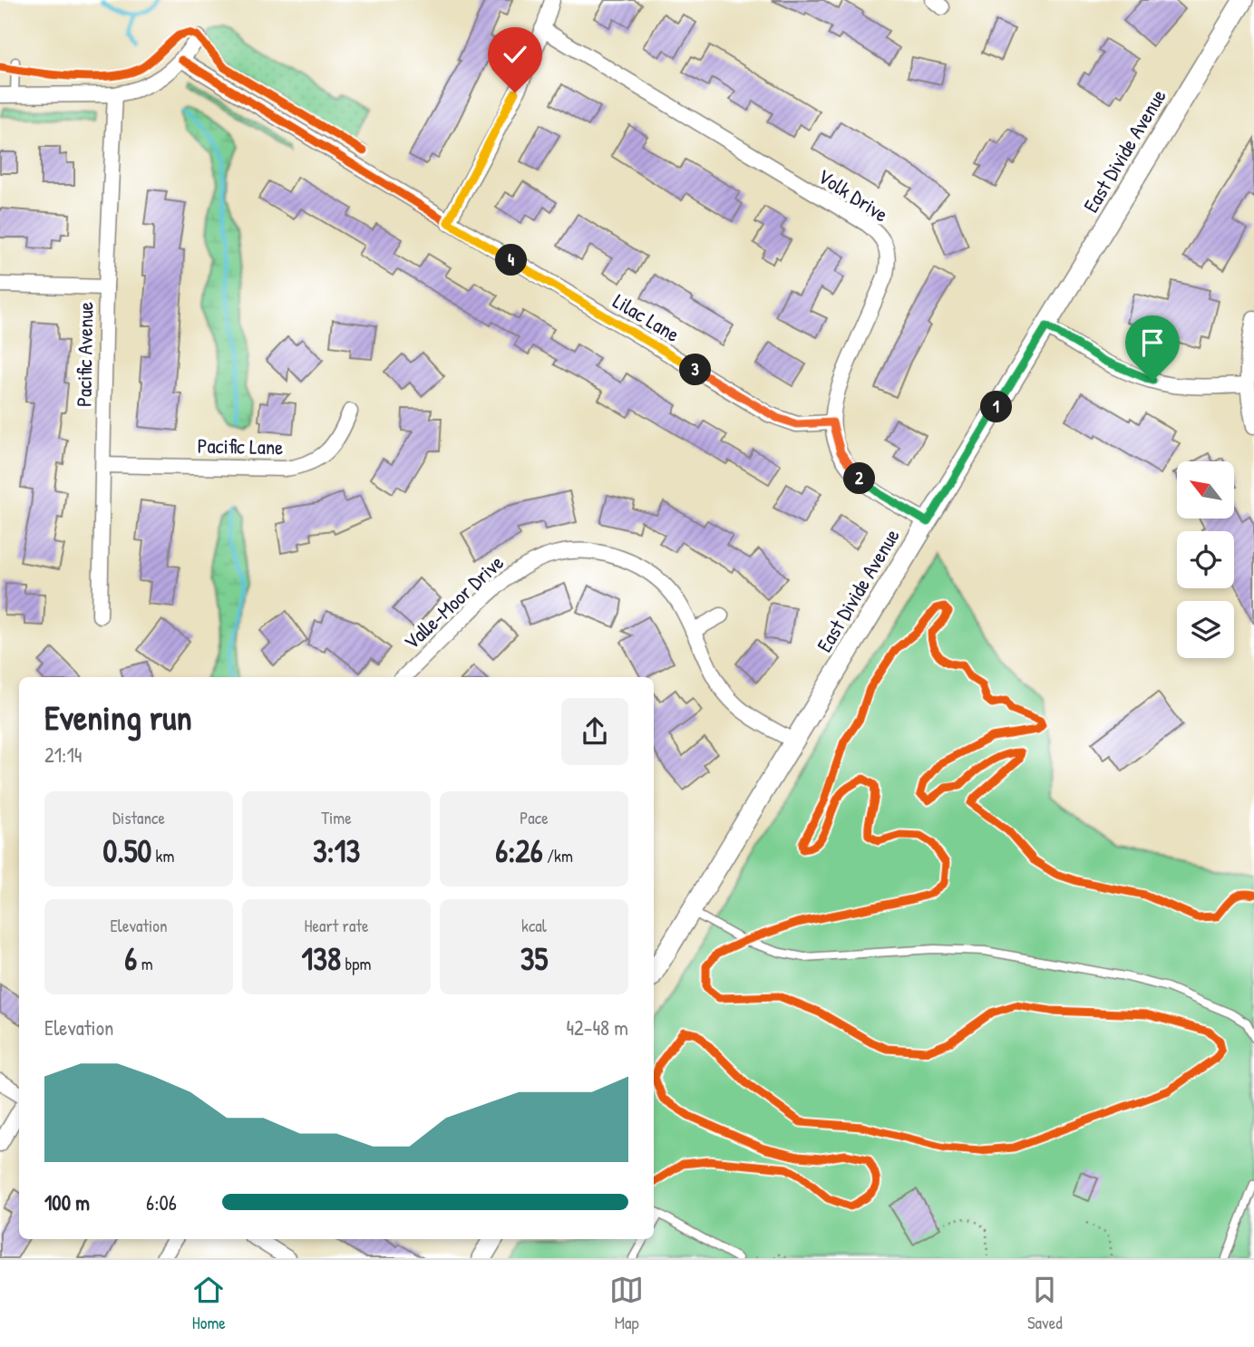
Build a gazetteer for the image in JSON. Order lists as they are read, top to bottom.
{
  "streets": {
    "street": [
      "East Divide Avenue",
      "Volk Drive",
      "Lilac Lane",
      "Pacific Avenue",
      "Pacific Lane",
      "Valle-Moor Drive"
    ]
  },
  "crossings": [
    ["East Divide Avenue", "Volk Drive"],
    ["East Divide Avenue", "Valle-Moor Drive"],
    ["Volk Drive", "Lilac Lane"],
    ["Pacific Avenue", "Pacific Lane"]
  ],
  "north": "top left",
  "page": {
    "pins": [
      "4",
      "3",
      "1",
      "2"
    ],
    "heading": ["Evening run", "21:14"],
    "stats": [
      ["Distance", "0.50 km"],
      ["Time", "3:13"],
      ["Pace", "6:26 /km"],
      ["Elevation", "6 m"],
      ["Heart rate", "138 bpm"],
      ["kcal", "35"]
    ],
    "chart": ["Elevation", "42–48 m"],
    "list": [
      {
        "name": "100 m",
        "note": "6:06"
      }
    ],
    "tabs": ["Home", "Map", "Saved"]
  }
}
